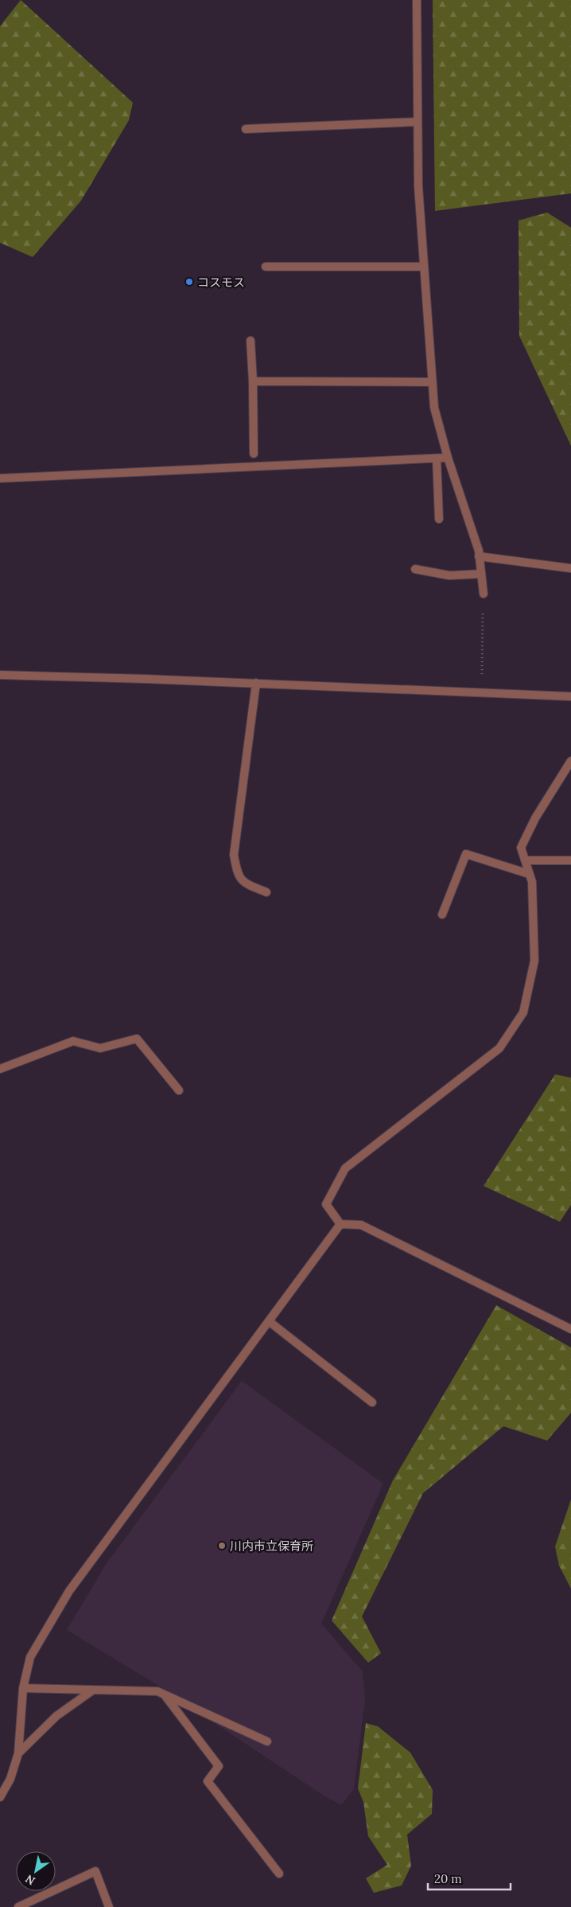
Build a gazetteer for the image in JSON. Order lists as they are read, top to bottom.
{
  "places": ["コスモス", "川内市立保育所"],
  "scale_bar": "20 m",
  "north": "bottom left"
}
